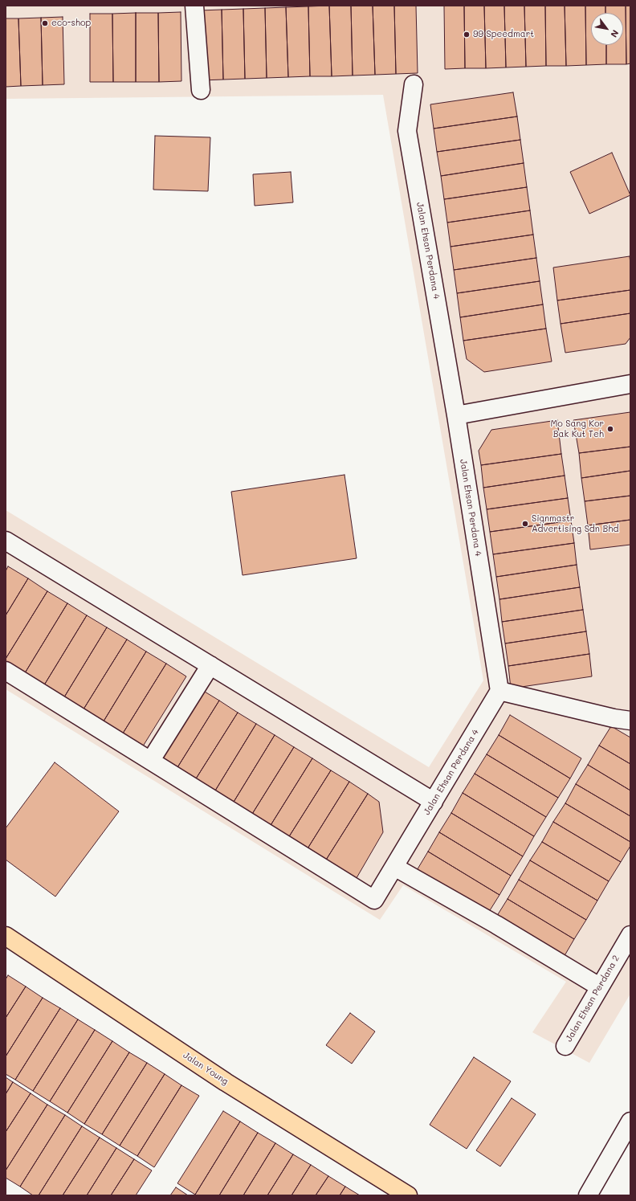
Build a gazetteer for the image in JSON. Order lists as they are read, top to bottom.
{
  "streets": {
    "main road": ["Jalan Young"],
    "street": ["Jalan Ehsan Perdana 4", "Jalan Ehsan Perdana 2"]
  },
  "places": [
    "eco-shop",
    "99 Speedmart",
    "Mo Sang Kor Bak Kut Teh",
    "Signmastr Advertising Sdn Bhd"
  ],
  "north": "bottom right"
}
